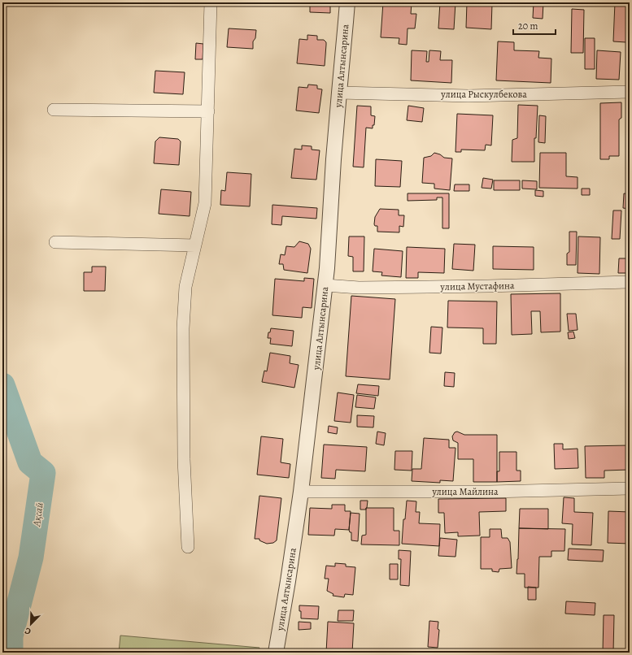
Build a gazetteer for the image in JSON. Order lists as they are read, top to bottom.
{
  "streets": {
    "street": [
      "улица Алтынсарина",
      "улица Рыскулбекова",
      "улица Мустафина",
      "улица Майлина"
    ]
  },
  "crossings": [
    ["улица Алтынсарина", "улица Рыскулбекова"],
    ["улица Алтынсарина", "улица Мустафина"],
    ["улица Алтынсарина", "улица Майлина"]
  ],
  "water": ["Ақсай"],
  "scale_bar": "20 m",
  "north": "bottom left"
}
